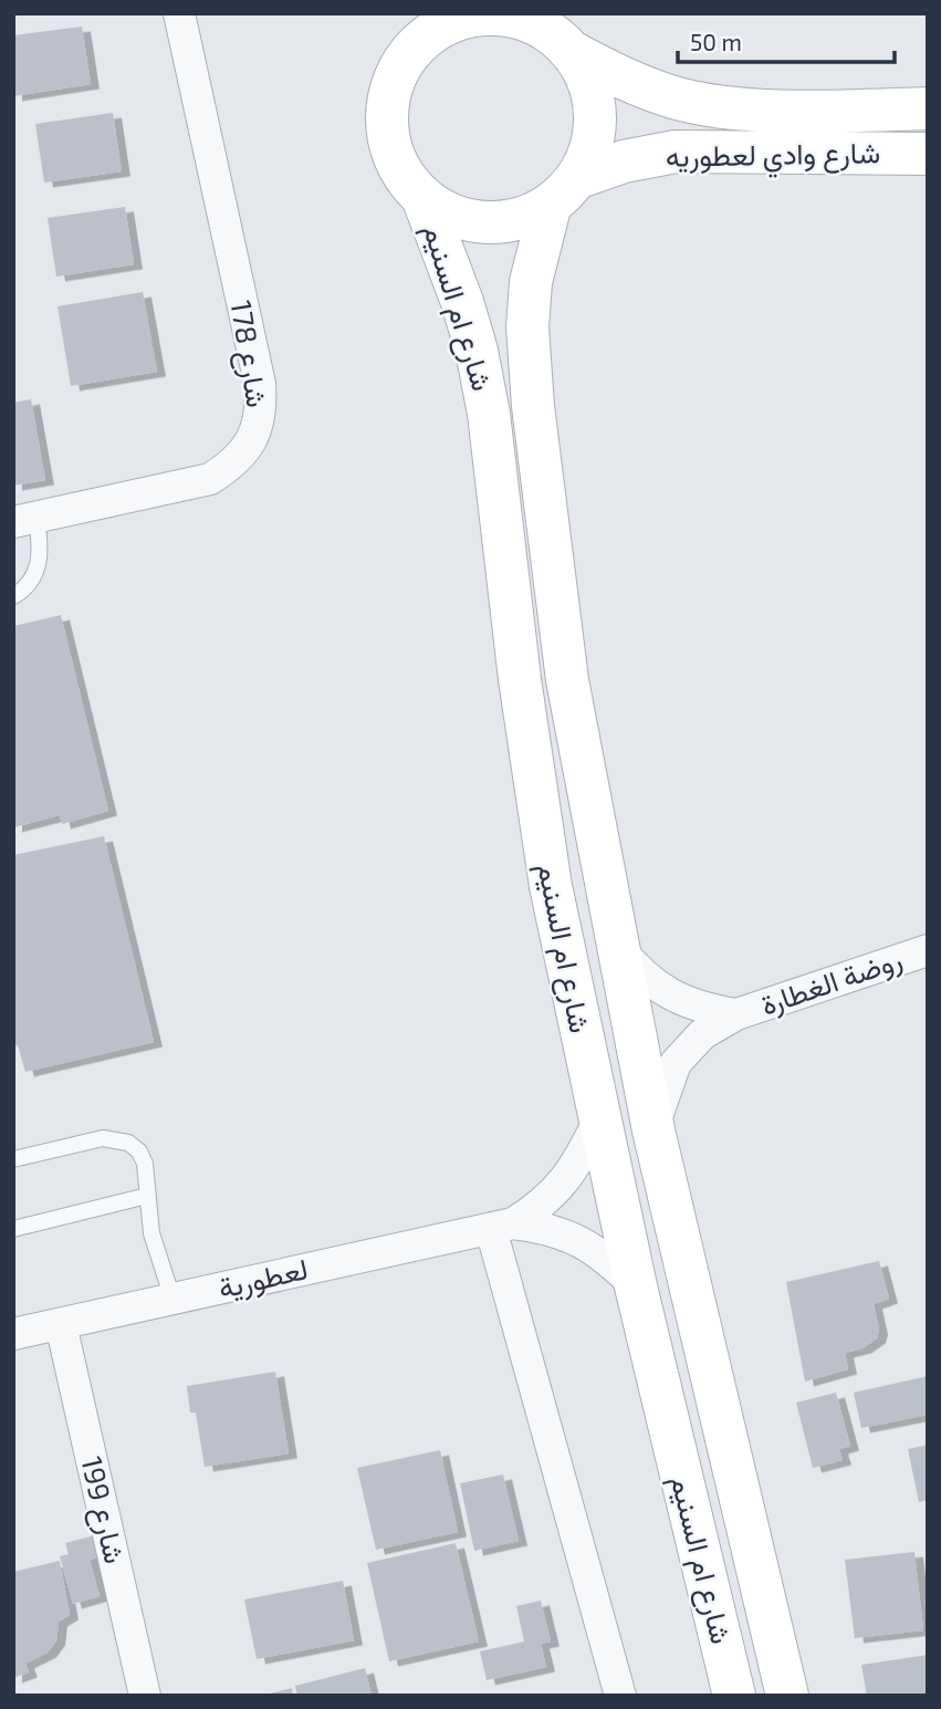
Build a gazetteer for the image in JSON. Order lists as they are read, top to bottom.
{
  "streets": {
    "main road": ["شارع وادي لعطوريه", "شارع ام السنيم"],
    "street": [
      "شارع 178",
      "روضة الغطارة",
      "لعطورية",
      "شارع 199"
    ]
  },
  "crossings": [
    ["شارع وادي لعطوريه", "شارع ام السنيم"],
    ["شارع ام السنيم", "روضة الغطارة"],
    ["شارع ام السنيم", "لعطورية"],
    ["لعطورية", "شارع 199"]
  ],
  "scale_bar": "50 m"
}
